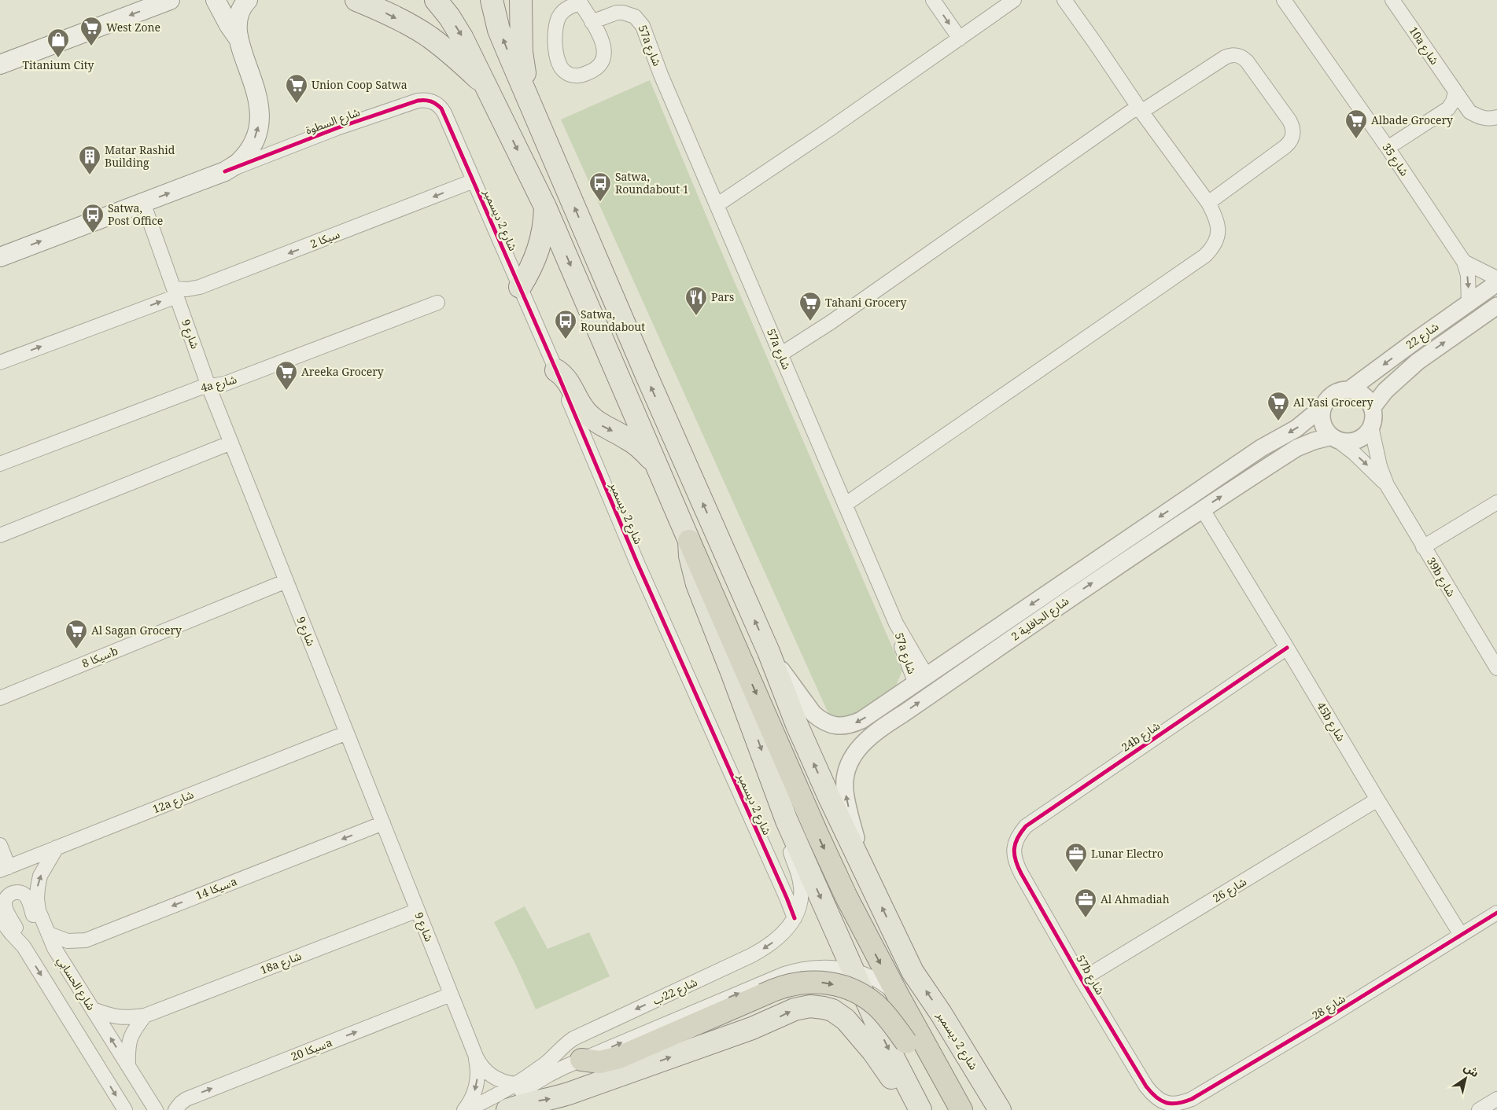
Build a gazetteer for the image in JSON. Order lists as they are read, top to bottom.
{
  "streets": {
    "main road": ["شارع السطوة", "شارع 2 ديسمبر"],
    "street": [
      "57a شارع",
      "10a شارع",
      "شارع 35",
      "سيكا 2",
      "شارع 9",
      "شارع 22",
      "4a شارع",
      "39b شارع",
      "شارع الجافلية 2",
      "سيكا 8b",
      "45b شارع",
      "24b شارع",
      "12a شارع",
      "سيكا 14a",
      "شارع 26",
      "18a شارع",
      "57b شارع",
      "شارع الحسابي",
      "شارع 22ب",
      "شارع 28",
      "سيكا 20a"
    ]
  },
  "crossings": [
    ["57a شارع", "شارع الجافلية 2"],
    ["شارع السطوة", "شارع 2 ديسمبر"],
    ["شارع السطوة", "شارع 9"],
    ["شارع 35", "شارع 22"],
    ["شارع 2 ديسمبر", "سيكا 2"],
    ["شارع 2 ديسمبر", "شارع الجافلية 2"],
    ["شارع 2 ديسمبر", "شارع 22ب"],
    ["سيكا 2", "شارع 9"],
    ["شارع 9", "4a شارع"],
    ["شارع 9", "سيكا 8b"],
    ["شارع 9", "12a شارع"],
    ["شارع 9", "سيكا 14a"],
    ["شارع 9", "18a شارع"],
    ["شارع 9", "شارع 22ب"],
    ["شارع 9", "سيكا 20a"],
    ["شارع 22", "39b شارع"],
    ["شارع 22", "شارع الجافلية 2"],
    ["39b شارع", "شارع الجافلية 2"],
    ["شارع الجافلية 2", "45b شارع"],
    ["45b شارع", "24b شارع"],
    ["45b شارع", "شارع 26"],
    ["45b شارع", "شارع 28"],
    ["24b شارع", "57b شارع"],
    ["12a شارع", "شارع الحسابي"],
    ["سيكا 14a", "شارع الحسابي"],
    ["شارع 26", "57b شارع"],
    ["18a شارع", "شارع الحسابي"],
    ["57b شارع", "شارع 28"]
  ],
  "one_way": ["شارع السطوة", "سيكا 14a", "سيكا 20a"],
  "places": {
    "supermarket": [
      "West Zone",
      "Union Coop Satwa",
      "Albade Grocery",
      "Tahani Grocery",
      "Areeka Grocery",
      "Al Yasi Grocery",
      "Al Sagan Grocery"
    ],
    "shop": ["Titanium City"],
    "building": ["Matar Rashid Building"],
    "bus stop": ["Satwa, Roundabout 1", "Satwa, Post Office", "Satwa, Roundabout"],
    "restaurant": ["Pars"],
    "office": ["Lunar Electro", "Al Ahmadiah"]
  },
  "north": "top right"
}
